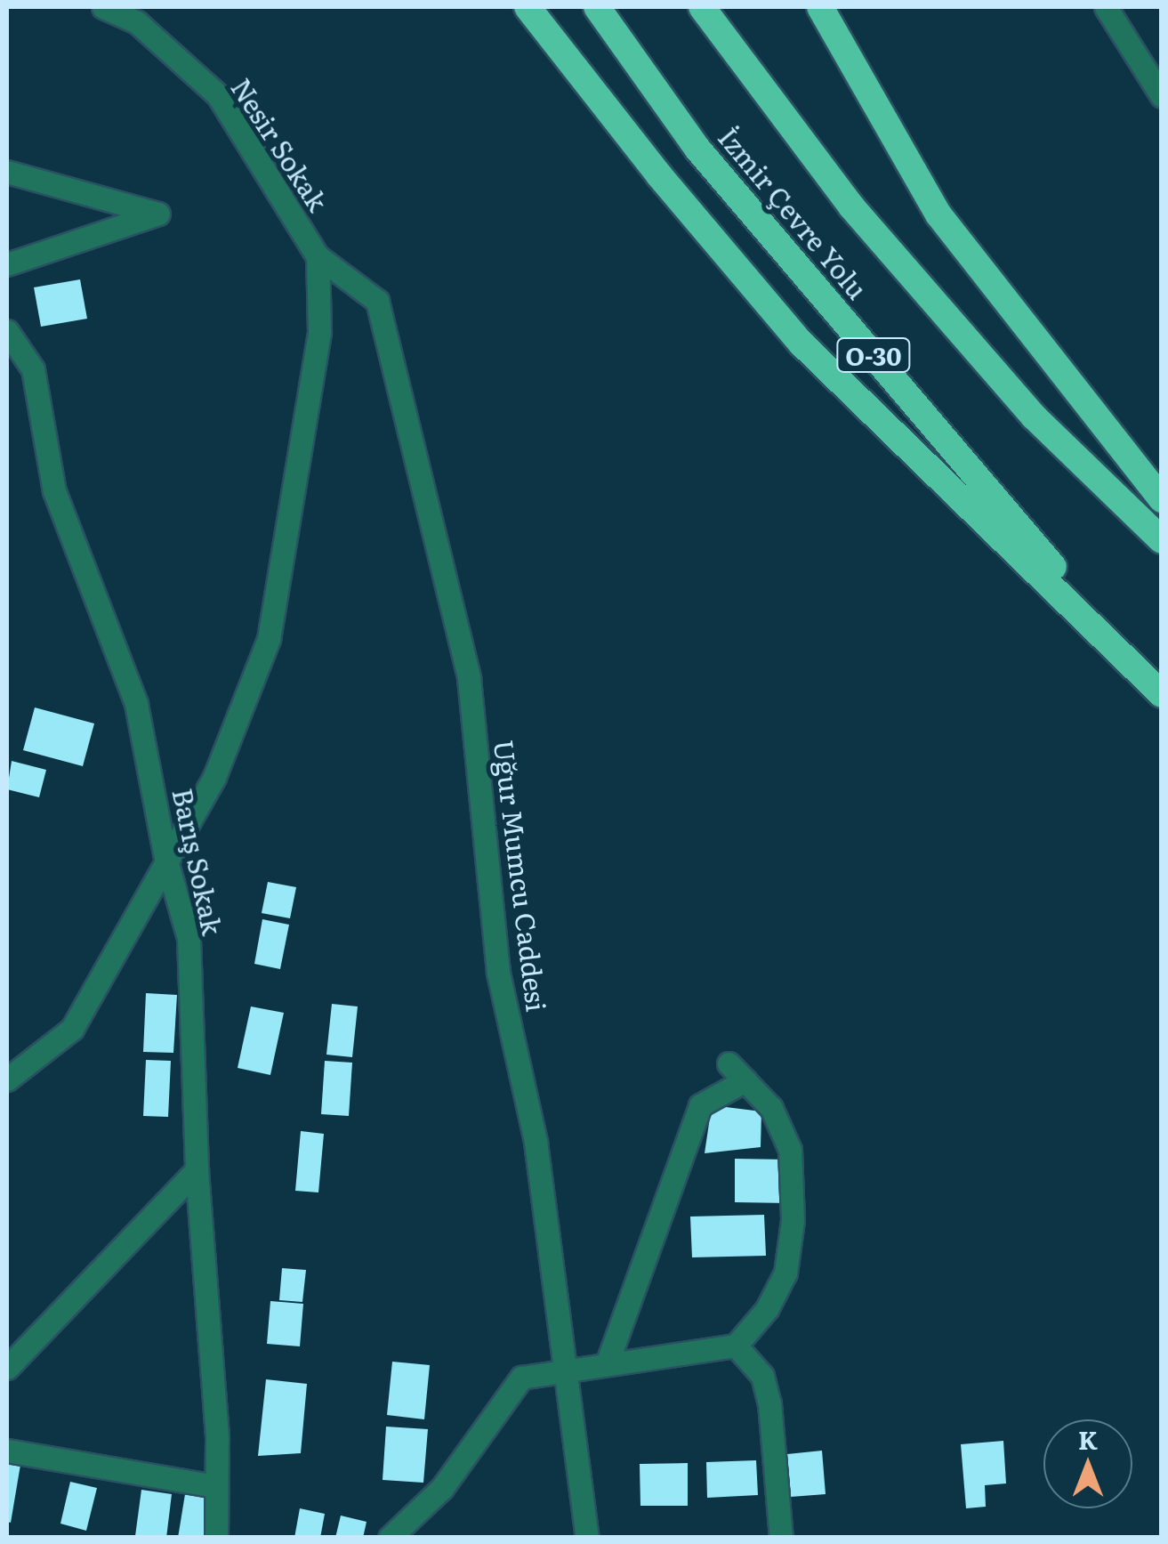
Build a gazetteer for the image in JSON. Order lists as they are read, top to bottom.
{
  "streets": {
    "highway": ["İzmir Çevre Yolu", "O-30"],
    "street": ["Nesir Sokak", "Barış Sokak", "Uğur Mumcu Caddesi"]
  },
  "crossings": [
    ["Nesir Sokak", "Uğur Mumcu Caddesi"]
  ],
  "north": "top"
}
